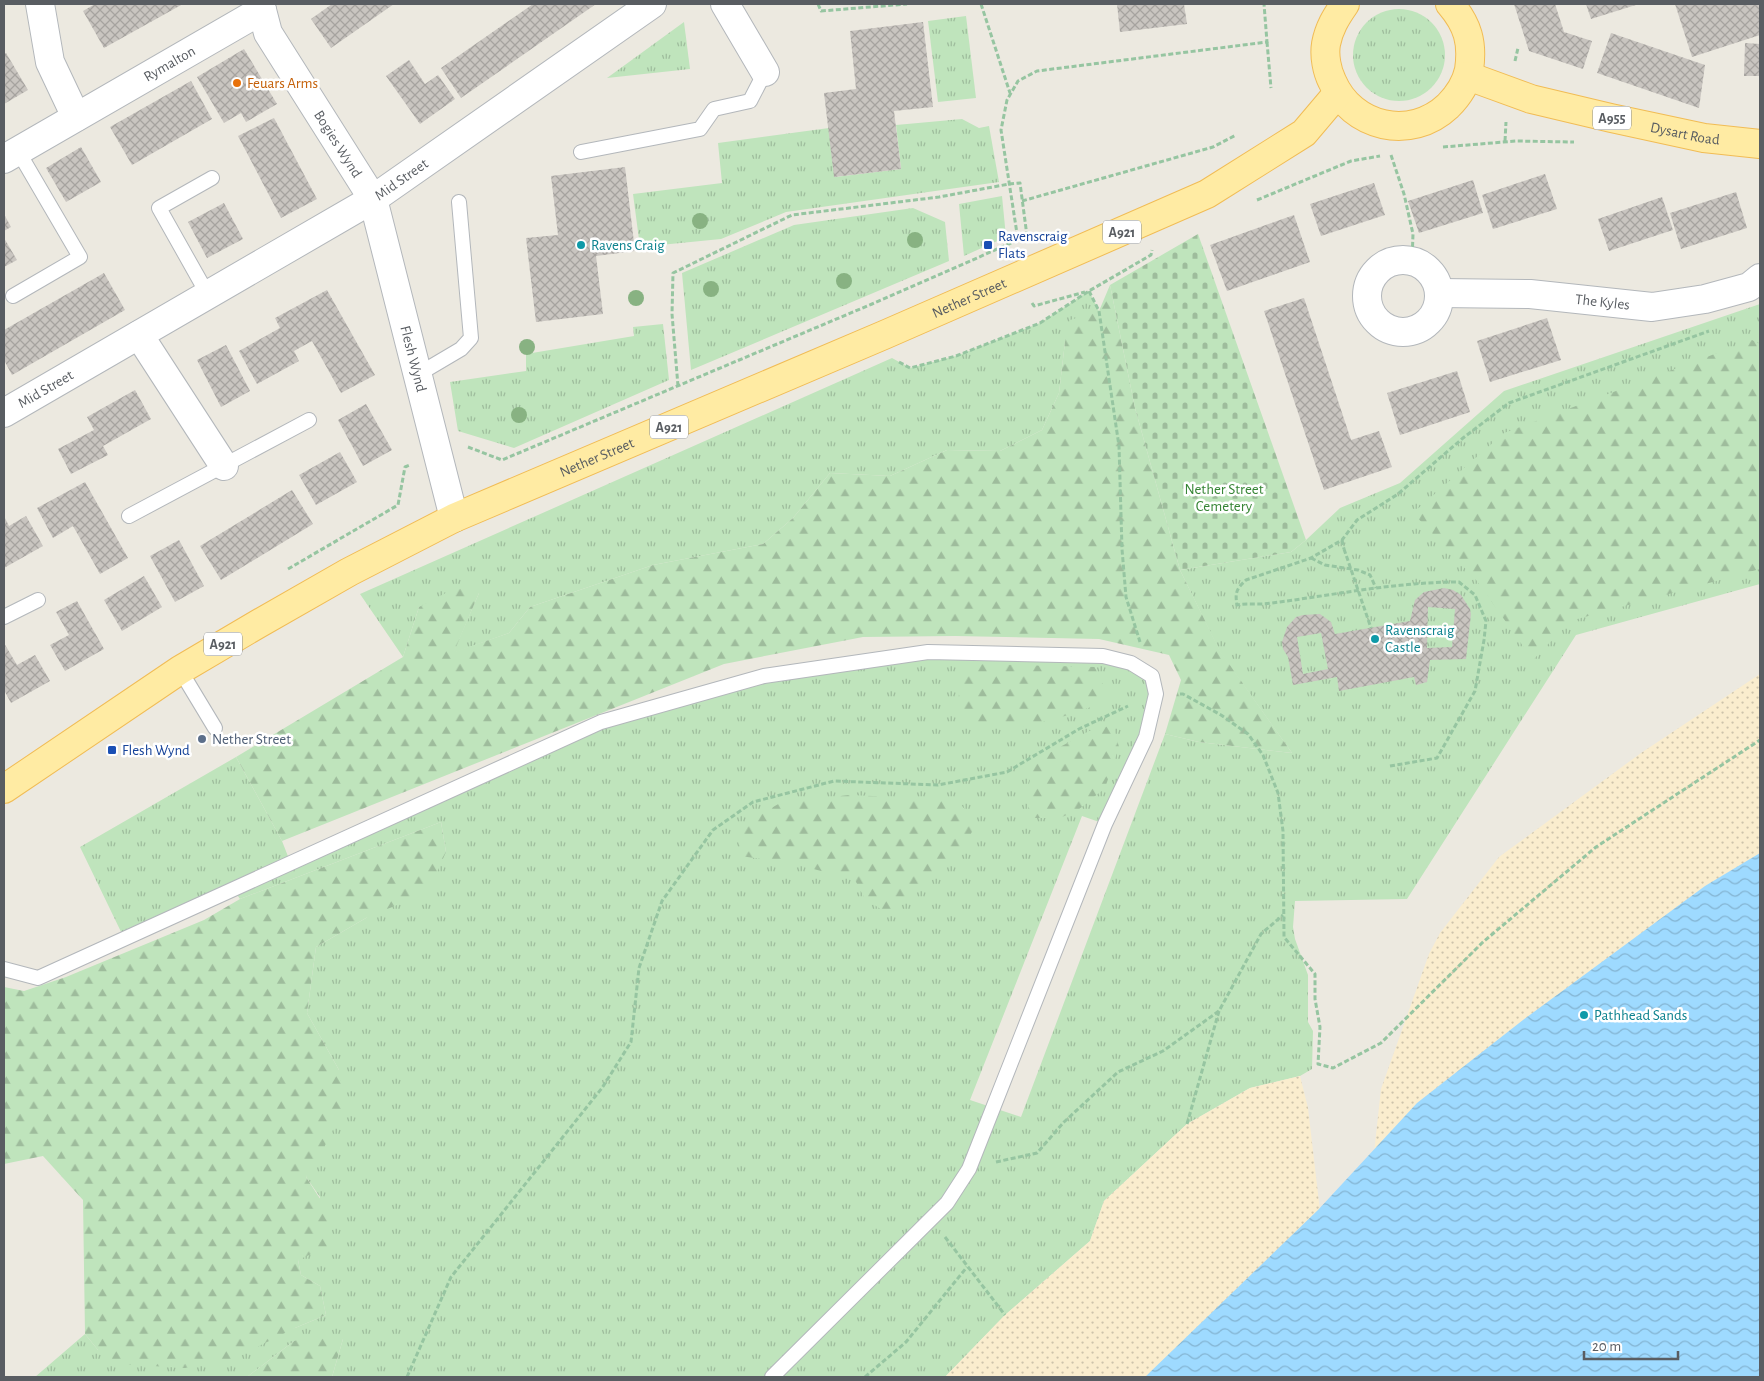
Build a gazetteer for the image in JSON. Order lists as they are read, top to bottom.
{
  "streets": {
    "main road": [
      "A955",
      "Dysart Road",
      "A921",
      "Nether Street"
    ],
    "street": [
      "Rymalton",
      "Bogies Wynd",
      "Mid Street",
      "The Kyles",
      "Flesh Wynd"
    ]
  },
  "crossings": [
    ["Rymalton", "Bogies Wynd"],
    ["Bogies Wynd", "Mid Street"],
    ["Bogies Wynd", "Flesh Wynd"],
    ["Mid Street", "Flesh Wynd"],
    ["Nether Street", "Flesh Wynd"]
  ],
  "parks": ["Nether Street Cemetery"],
  "places": {
    "other": [
      "Feuars Arms",
      "Ravens Craig",
      "Ravenscraig Castle",
      "Nether Street",
      "Pathhead Sands"
    ],
    "transit": ["Ravenscraig Flats", "Flesh Wynd"]
  },
  "scale_bar": "20 m"
}
